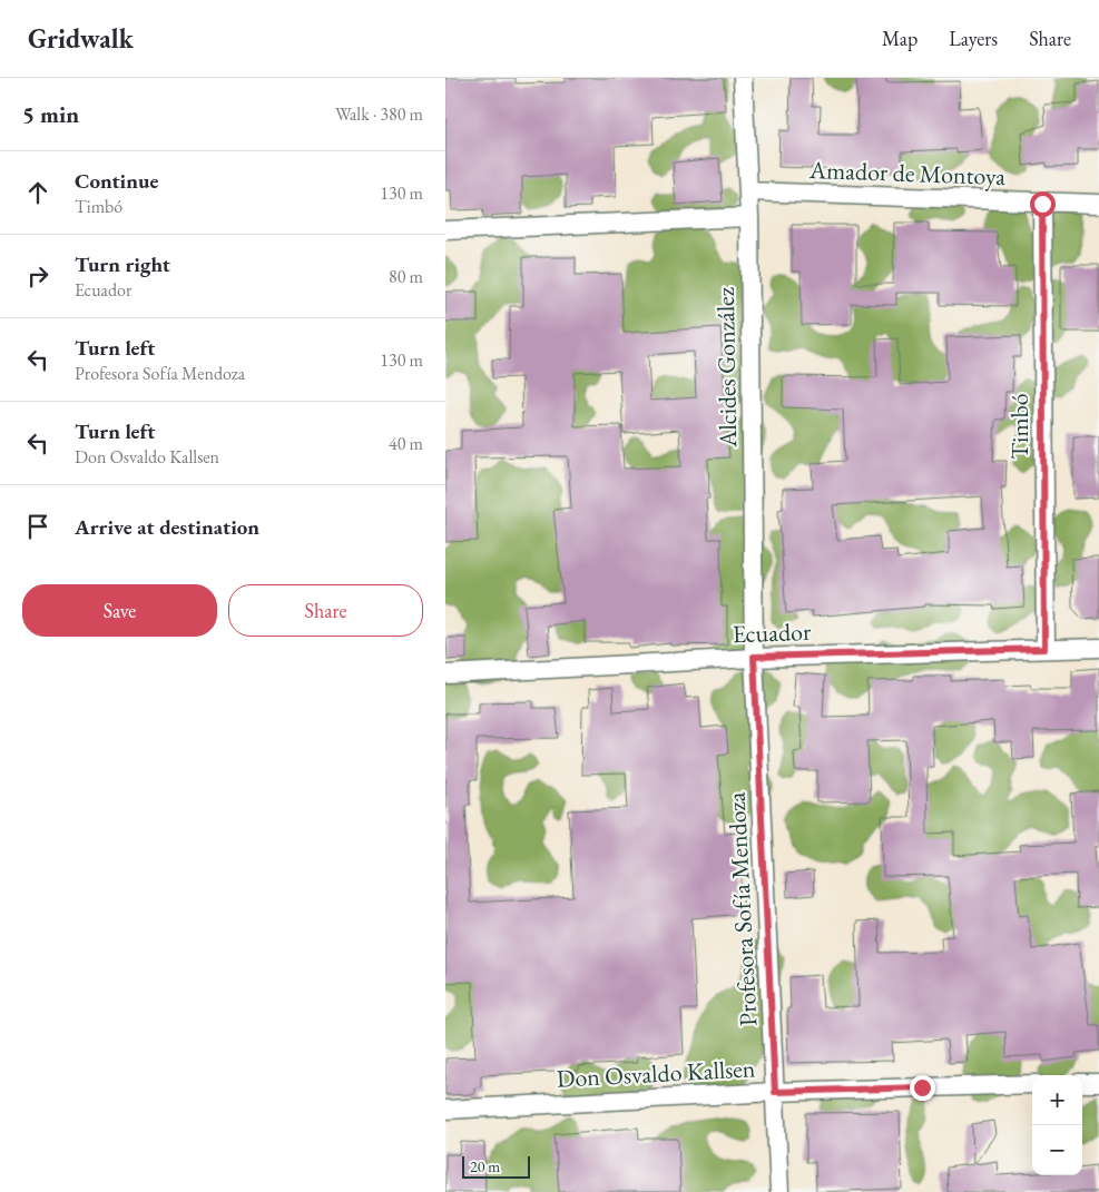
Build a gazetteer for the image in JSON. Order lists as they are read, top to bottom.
{
  "streets": {
    "street": [
      "Amador de Montoya",
      "Alcides González",
      "Timbó",
      "Ecuador",
      "Profesora Sofía Mendoza",
      "Don Osvaldo Kallsen"
    ]
  },
  "crossings": [
    ["Amador de Montoya", "Alcides González"],
    ["Amador de Montoya", "Timbó"],
    ["Alcides González", "Ecuador"],
    ["Alcides González", "Profesora Sofía Mendoza"],
    ["Timbó", "Ecuador"],
    ["Ecuador", "Profesora Sofía Mendoza"],
    ["Profesora Sofía Mendoza", "Don Osvaldo Kallsen"]
  ],
  "scale_bar": "20 m",
  "page": {
    "header": "Gridwalk",
    "nav": ["Map", "Layers", "Share"],
    "heading": ["5 min", "Walk · 380 m"],
    "list": [
      ["Continue", "Timbó", "130 m"],
      ["Turn right", "Ecuador", "80 m"],
      ["Turn left", "Profesora Sofía Mendoza", "130 m"],
      ["Turn left", "Don Osvaldo Kallsen", "40 m"],
      "Arrive at destination"
    ],
    "buttons": ["Save", "Share"],
    "map_buttons": ["+", "−"],
    "scale": "20 m"
  }
}
